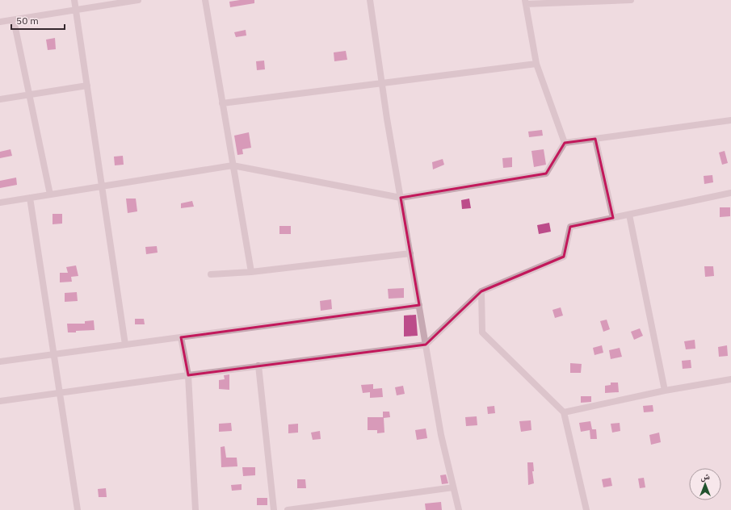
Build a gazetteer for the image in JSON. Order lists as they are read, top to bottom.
{
  "scale_bar": "50 m",
  "north": "top"
}
